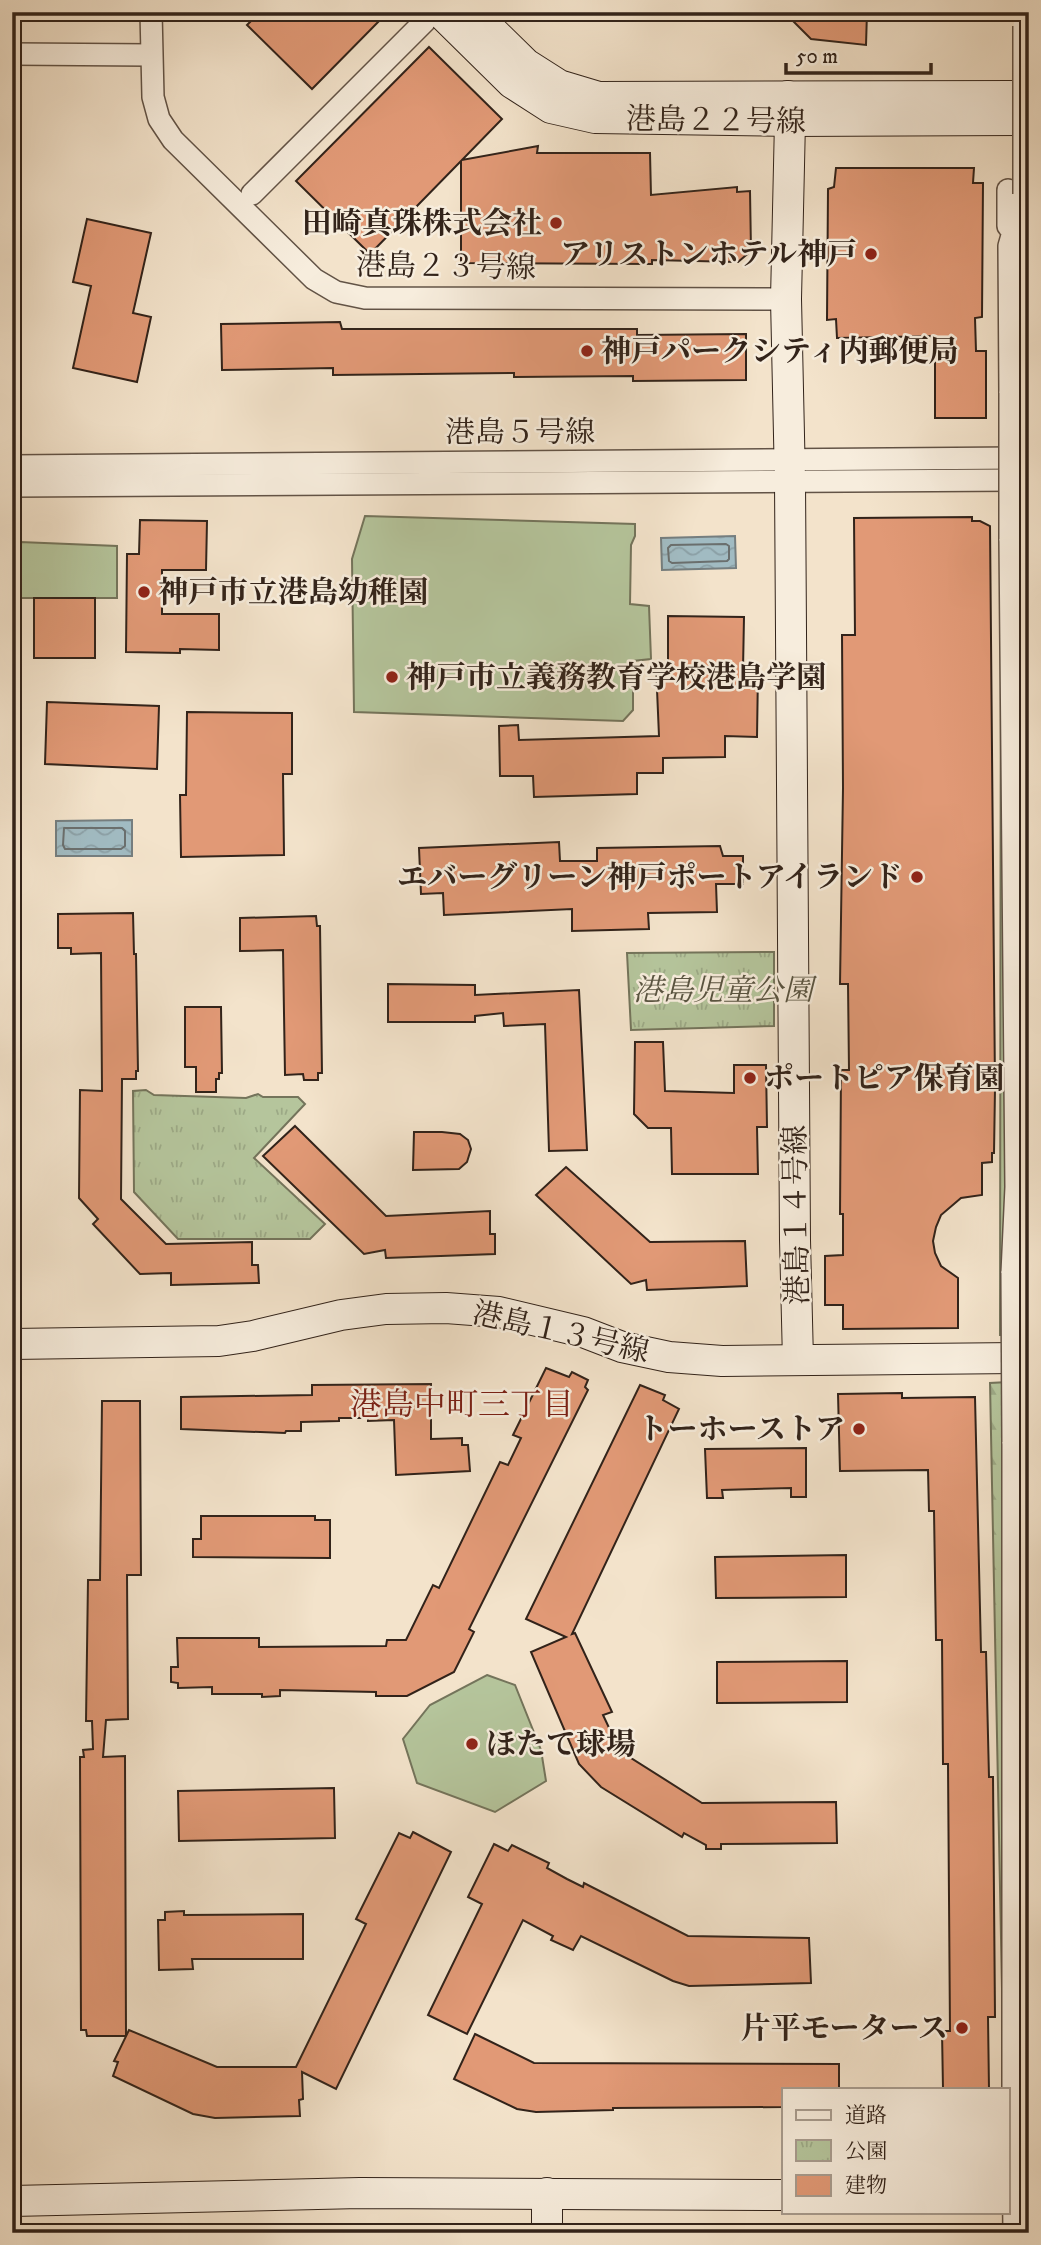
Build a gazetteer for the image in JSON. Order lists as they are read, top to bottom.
{
  "streets": {
    "street": [
      "港島２２号線",
      "港島２３号線",
      "港島５号線",
      "港島１４号線",
      "港島１３号線"
    ]
  },
  "crossings": [
    ["港島２２号線", "港島１４号線"],
    ["港島２３号線", "港島１４号線"],
    ["港島５号線", "港島１４号線"],
    ["港島１４号線", "港島１３号線"]
  ],
  "districts": ["港島中町三丁目"],
  "parks": ["港島児童公園"],
  "places": [
    "田崎真珠株式会社",
    "アリストンホテル神戸",
    "神戸パークシティ内郵便局",
    "神戸市立港島幼稚園",
    "神戸市立義務教育学校港島学園",
    "エバーグリーン神戸ポートアイランド",
    "ポートピア保育園",
    "トーホーストア",
    "ほたて球場",
    "片平モータース"
  ],
  "legend": ["道路", "公園", "建物"],
  "scale_bar": "50 m"
}
